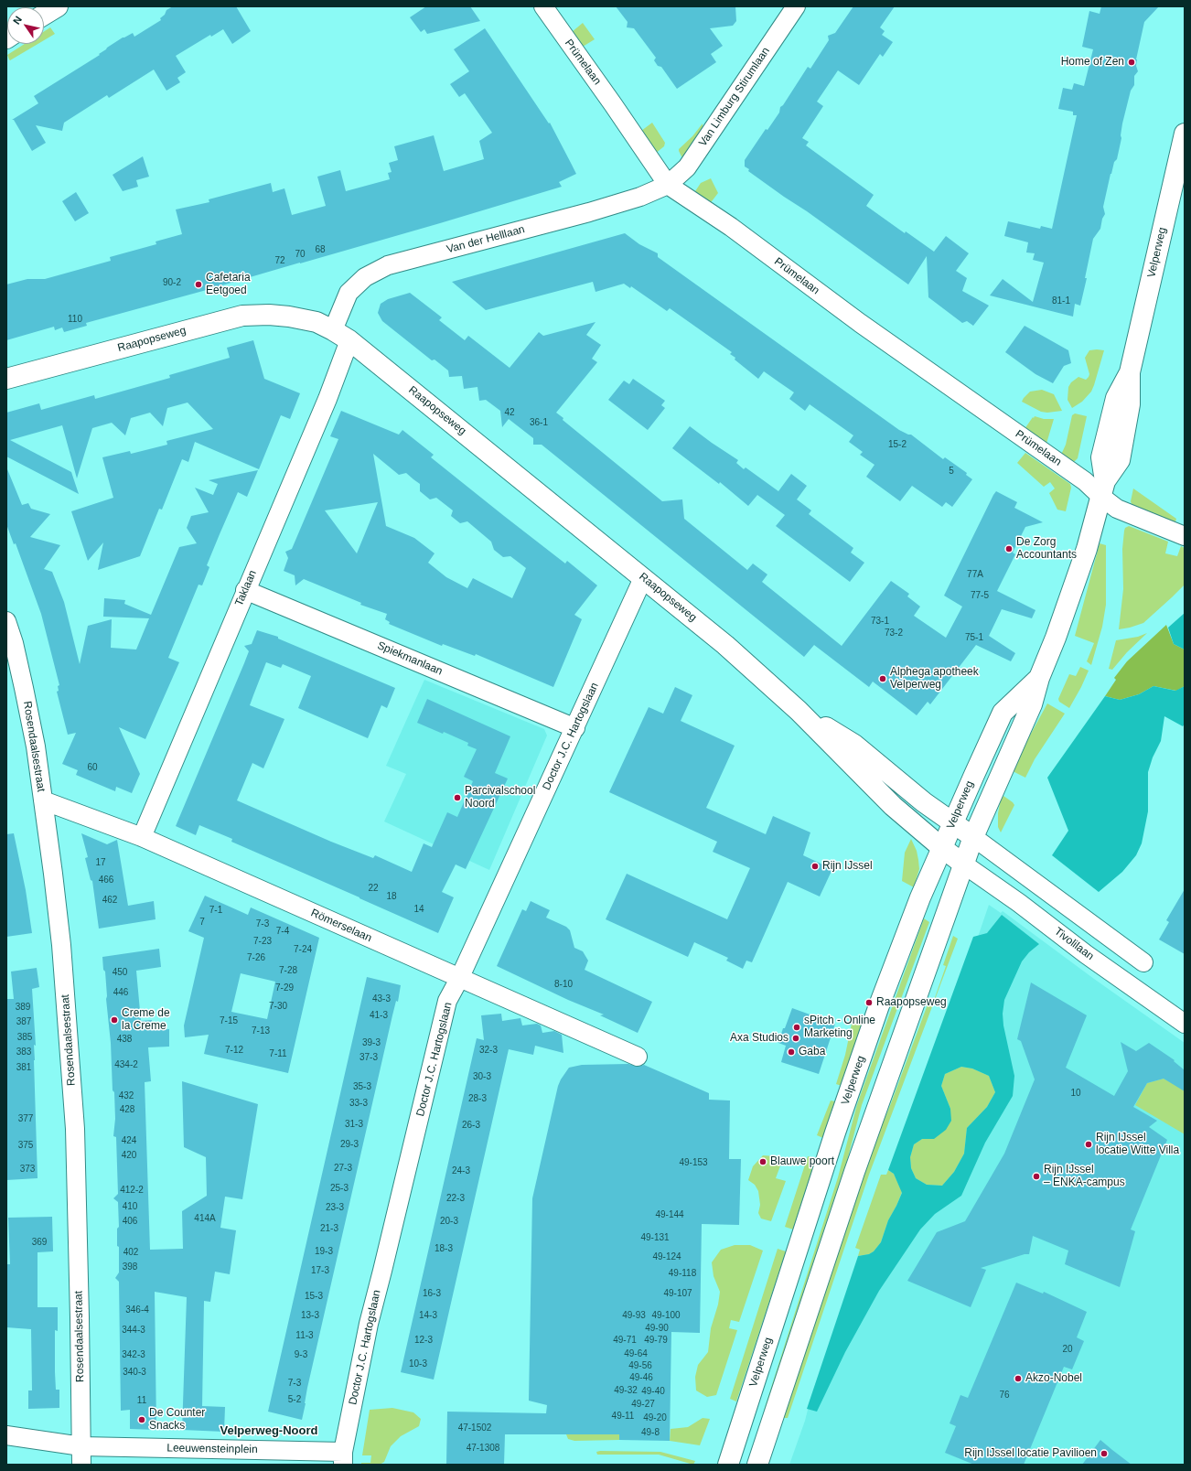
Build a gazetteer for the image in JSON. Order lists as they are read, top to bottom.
{
  "streets": {
    "main road": ["Velperweg", "Raapopseweg"],
    "street": [
      "Prümelaan",
      "Van Limburg Stirumlaan",
      "Van der Helllaan",
      "Taklaan",
      "Spiekmanlaan",
      "Doctor J.C. Hartogslaan",
      "Rosendaalsestraat",
      "Römerselaan",
      "Tivolilaan",
      "Leeuwensteinplein"
    ]
  },
  "crossings": [
    ["Prümelaan", "Van Limburg Stirumlaan"],
    ["Prümelaan", "Van der Helllaan"],
    ["Prümelaan", "Velperweg"],
    ["Van Limburg Stirumlaan", "Van der Helllaan"],
    ["Van der Helllaan", "Raapopseweg"],
    ["Velperweg", "Raapopseweg"],
    ["Velperweg", "Tivolilaan"],
    ["Raapopseweg", "Taklaan"],
    ["Raapopseweg", "Doctor J.C. Hartogslaan"],
    ["Raapopseweg", "Tivolilaan"],
    ["Taklaan", "Spiekmanlaan"],
    ["Taklaan", "Römerselaan"],
    ["Spiekmanlaan", "Doctor J.C. Hartogslaan"],
    ["Doctor J.C. Hartogslaan", "Römerselaan"],
    ["Doctor J.C. Hartogslaan", "Leeuwensteinplein"],
    ["Rosendaalsestraat", "Römerselaan"],
    ["Rosendaalsestraat", "Leeuwensteinplein"]
  ],
  "districts": ["Velperweg-Noord"],
  "places": [
    "Home of Zen",
    "Cafetaria Eetgoed",
    "De Zorg Accountants",
    "Alphega apotheek Velperweg",
    "Parcivalschool Noord",
    "Rijn IJssel",
    "Raapopseweg",
    "Creme de la Creme",
    "sPitch - Online Marketing",
    "Axa Studios",
    "Gaba",
    "Rijn IJssel locatie Witte Villa",
    "Blauwe poort",
    "Rijn IJssel – ENKA-campus",
    "Akzo-Nobel",
    "De Counter Snacks",
    "Rijn IJssel locatie Pavilioen"
  ],
  "house_numbers": [
    "68",
    "70",
    "72",
    "90-2",
    "81-1",
    "110",
    "42",
    "36-1",
    "15-2",
    "5",
    "77A",
    "77-5",
    "73-1",
    "73-2",
    "75-1",
    "60",
    "17",
    "466",
    "22",
    "18",
    "462",
    "14",
    "7-1",
    "7",
    "7-3",
    "7-4",
    "7-23",
    "7-24",
    "7-26",
    "7-28",
    "450",
    "8-10",
    "7-29",
    "446",
    "43-3",
    "7-30",
    "389",
    "41-3",
    "7-15",
    "387",
    "7-13",
    "385",
    "438",
    "39-3",
    "7-12",
    "32-3",
    "383",
    "7-11",
    "37-3",
    "434-2",
    "381",
    "30-3",
    "35-3",
    "10",
    "432",
    "28-3",
    "33-3",
    "428",
    "377",
    "31-3",
    "26-3",
    "424",
    "29-3",
    "375",
    "420",
    "49-153",
    "27-3",
    "373",
    "24-3",
    "25-3",
    "412-2",
    "22-3",
    "410",
    "23-3",
    "49-144",
    "414A",
    "406",
    "20-3",
    "21-3",
    "49-131",
    "369",
    "18-3",
    "19-3",
    "402",
    "49-124",
    "398",
    "17-3",
    "49-118",
    "16-3",
    "49-107",
    "15-3",
    "346-4",
    "13-3",
    "14-3",
    "49-93",
    "49-100",
    "49-90",
    "344-3",
    "11-3",
    "12-3",
    "49-71",
    "49-79",
    "20",
    "49-64",
    "342-3",
    "9-3",
    "10-3",
    "49-56",
    "340-3",
    "49-46",
    "7-3",
    "49-32",
    "49-40",
    "76",
    "5-2",
    "11",
    "49-27",
    "49-11",
    "49-20",
    "47-1502",
    "49-8",
    "47-1308"
  ],
  "north": "top left"
}
